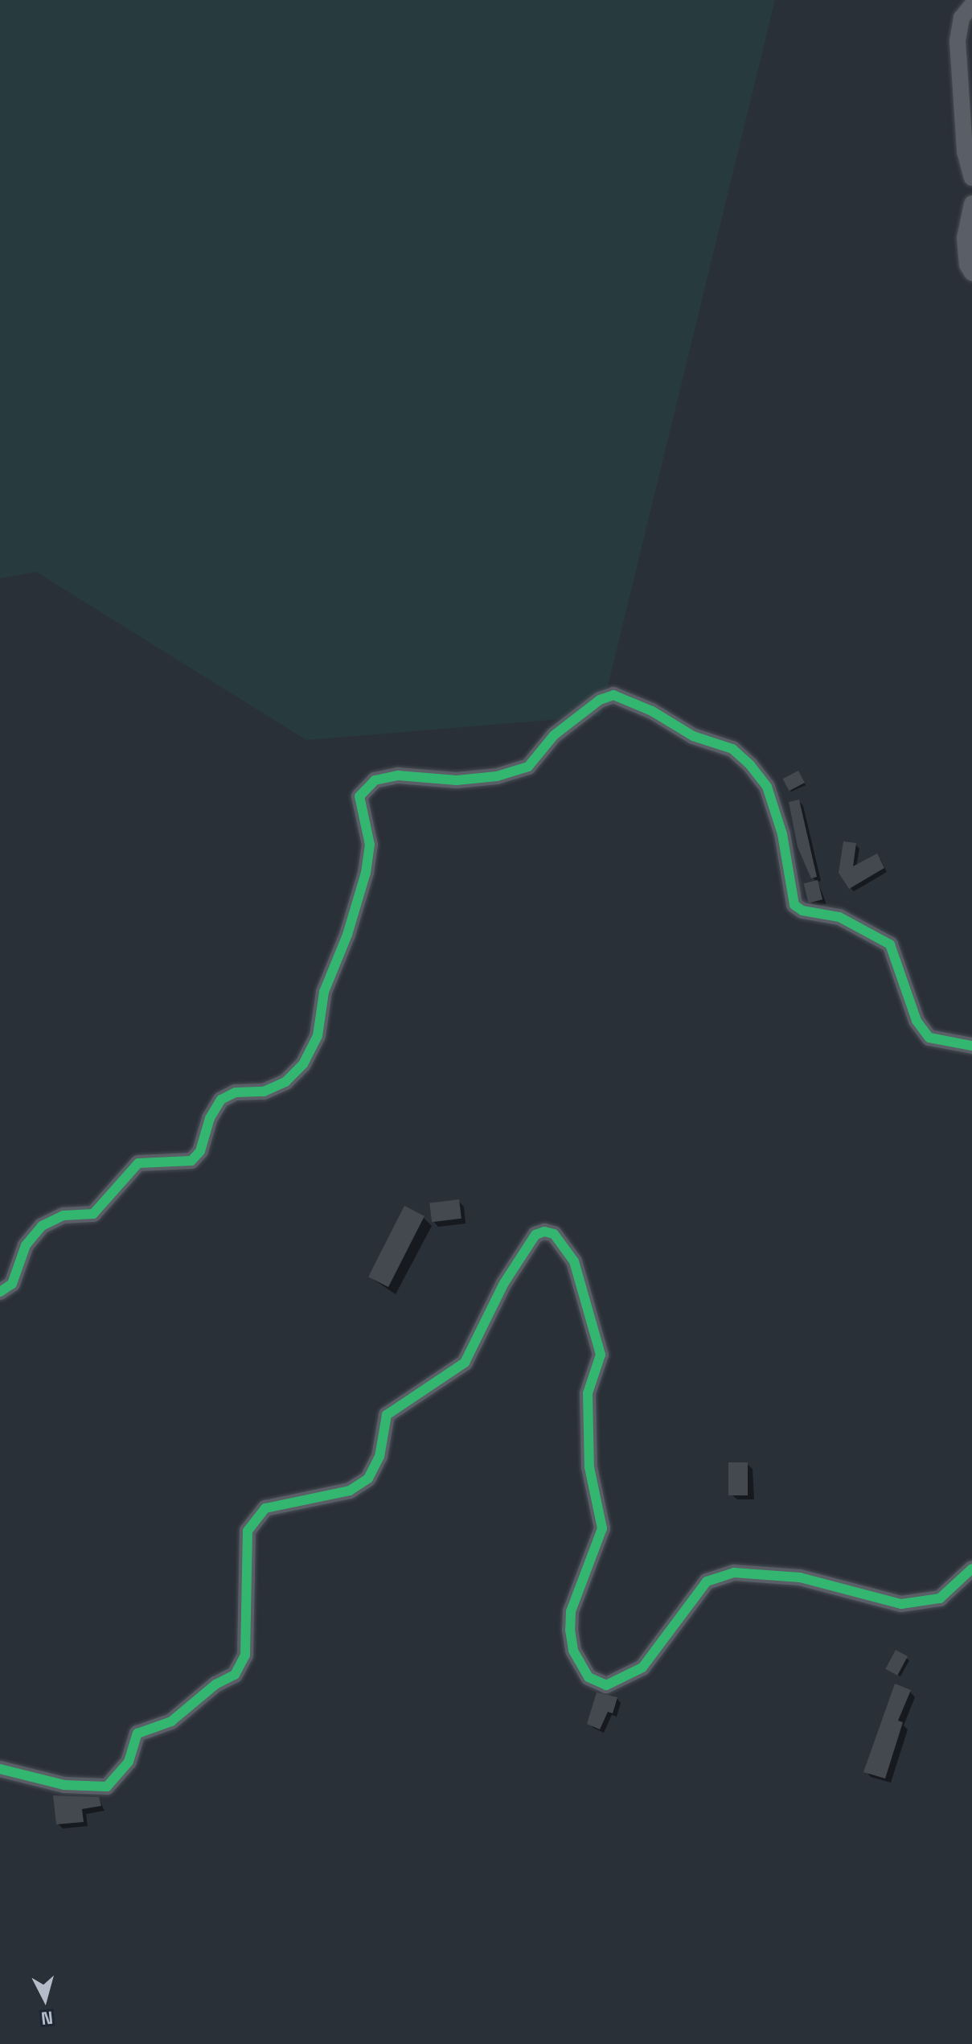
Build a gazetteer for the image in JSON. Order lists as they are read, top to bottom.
{
  "north": "bottom"
}
